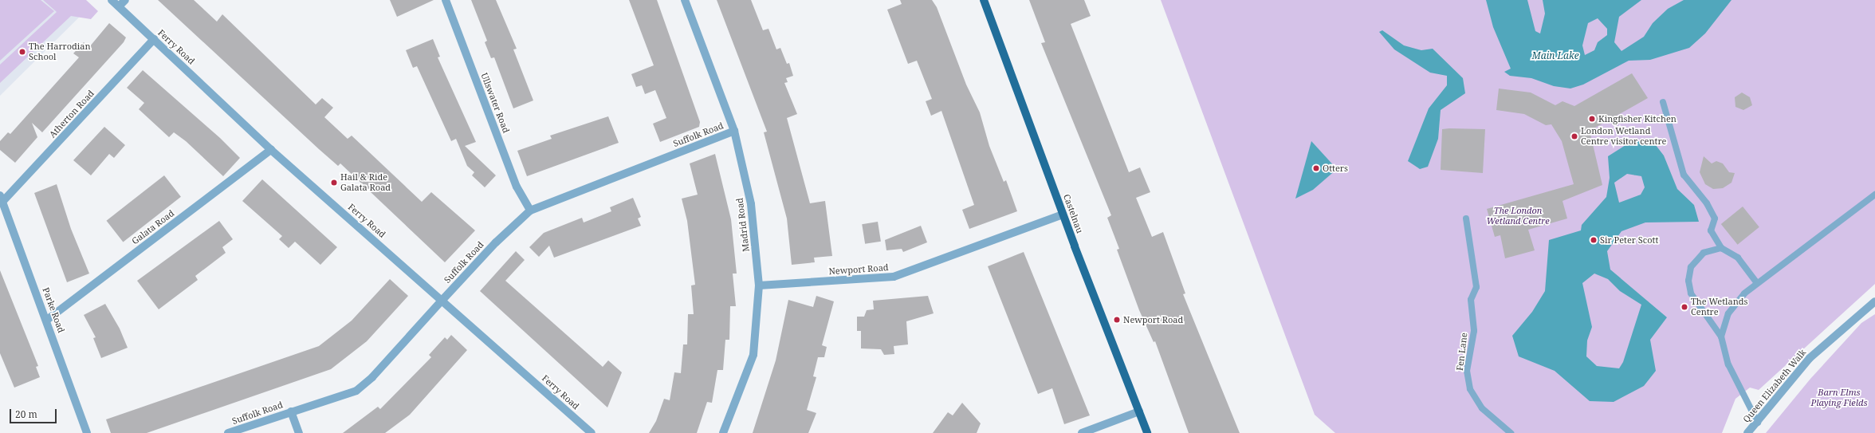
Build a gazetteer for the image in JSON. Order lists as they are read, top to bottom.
{
  "streets": {
    "main road": ["Castelnau"],
    "street": [
      "Ferry Road",
      "Ullswater Road",
      "Atherton Road",
      "Suffolk Road",
      "Madrid Road",
      "Galata Road",
      "Newport Road",
      "Parke Road",
      "Queen Elizabeth Walk"
    ],
    "lane": ["Fen Lane"]
  },
  "crossings": [
    ["Ferry Road", "Atherton Road"],
    ["Ferry Road", "Suffolk Road"],
    ["Ferry Road", "Galata Road"],
    ["Ullswater Road", "Suffolk Road"],
    ["Atherton Road", "Parke Road"],
    ["Suffolk Road", "Madrid Road"],
    ["Castelnau", "Newport Road"],
    ["Madrid Road", "Newport Road"],
    ["Galata Road", "Parke Road"]
  ],
  "water": ["Main Lake"],
  "parks": ["The London Wetland Centre", "Barn Elms Playing Fields"],
  "places": [
    "The Harrodian School",
    "Kingfisher Kitchen",
    "London Wetland Centre visitor centre",
    "Otters",
    "Hail & Ride Galata Road",
    "Sir Peter Scott",
    "The Wetlands Centre",
    "Newport Road"
  ],
  "scale_bar": "20 m"
}
